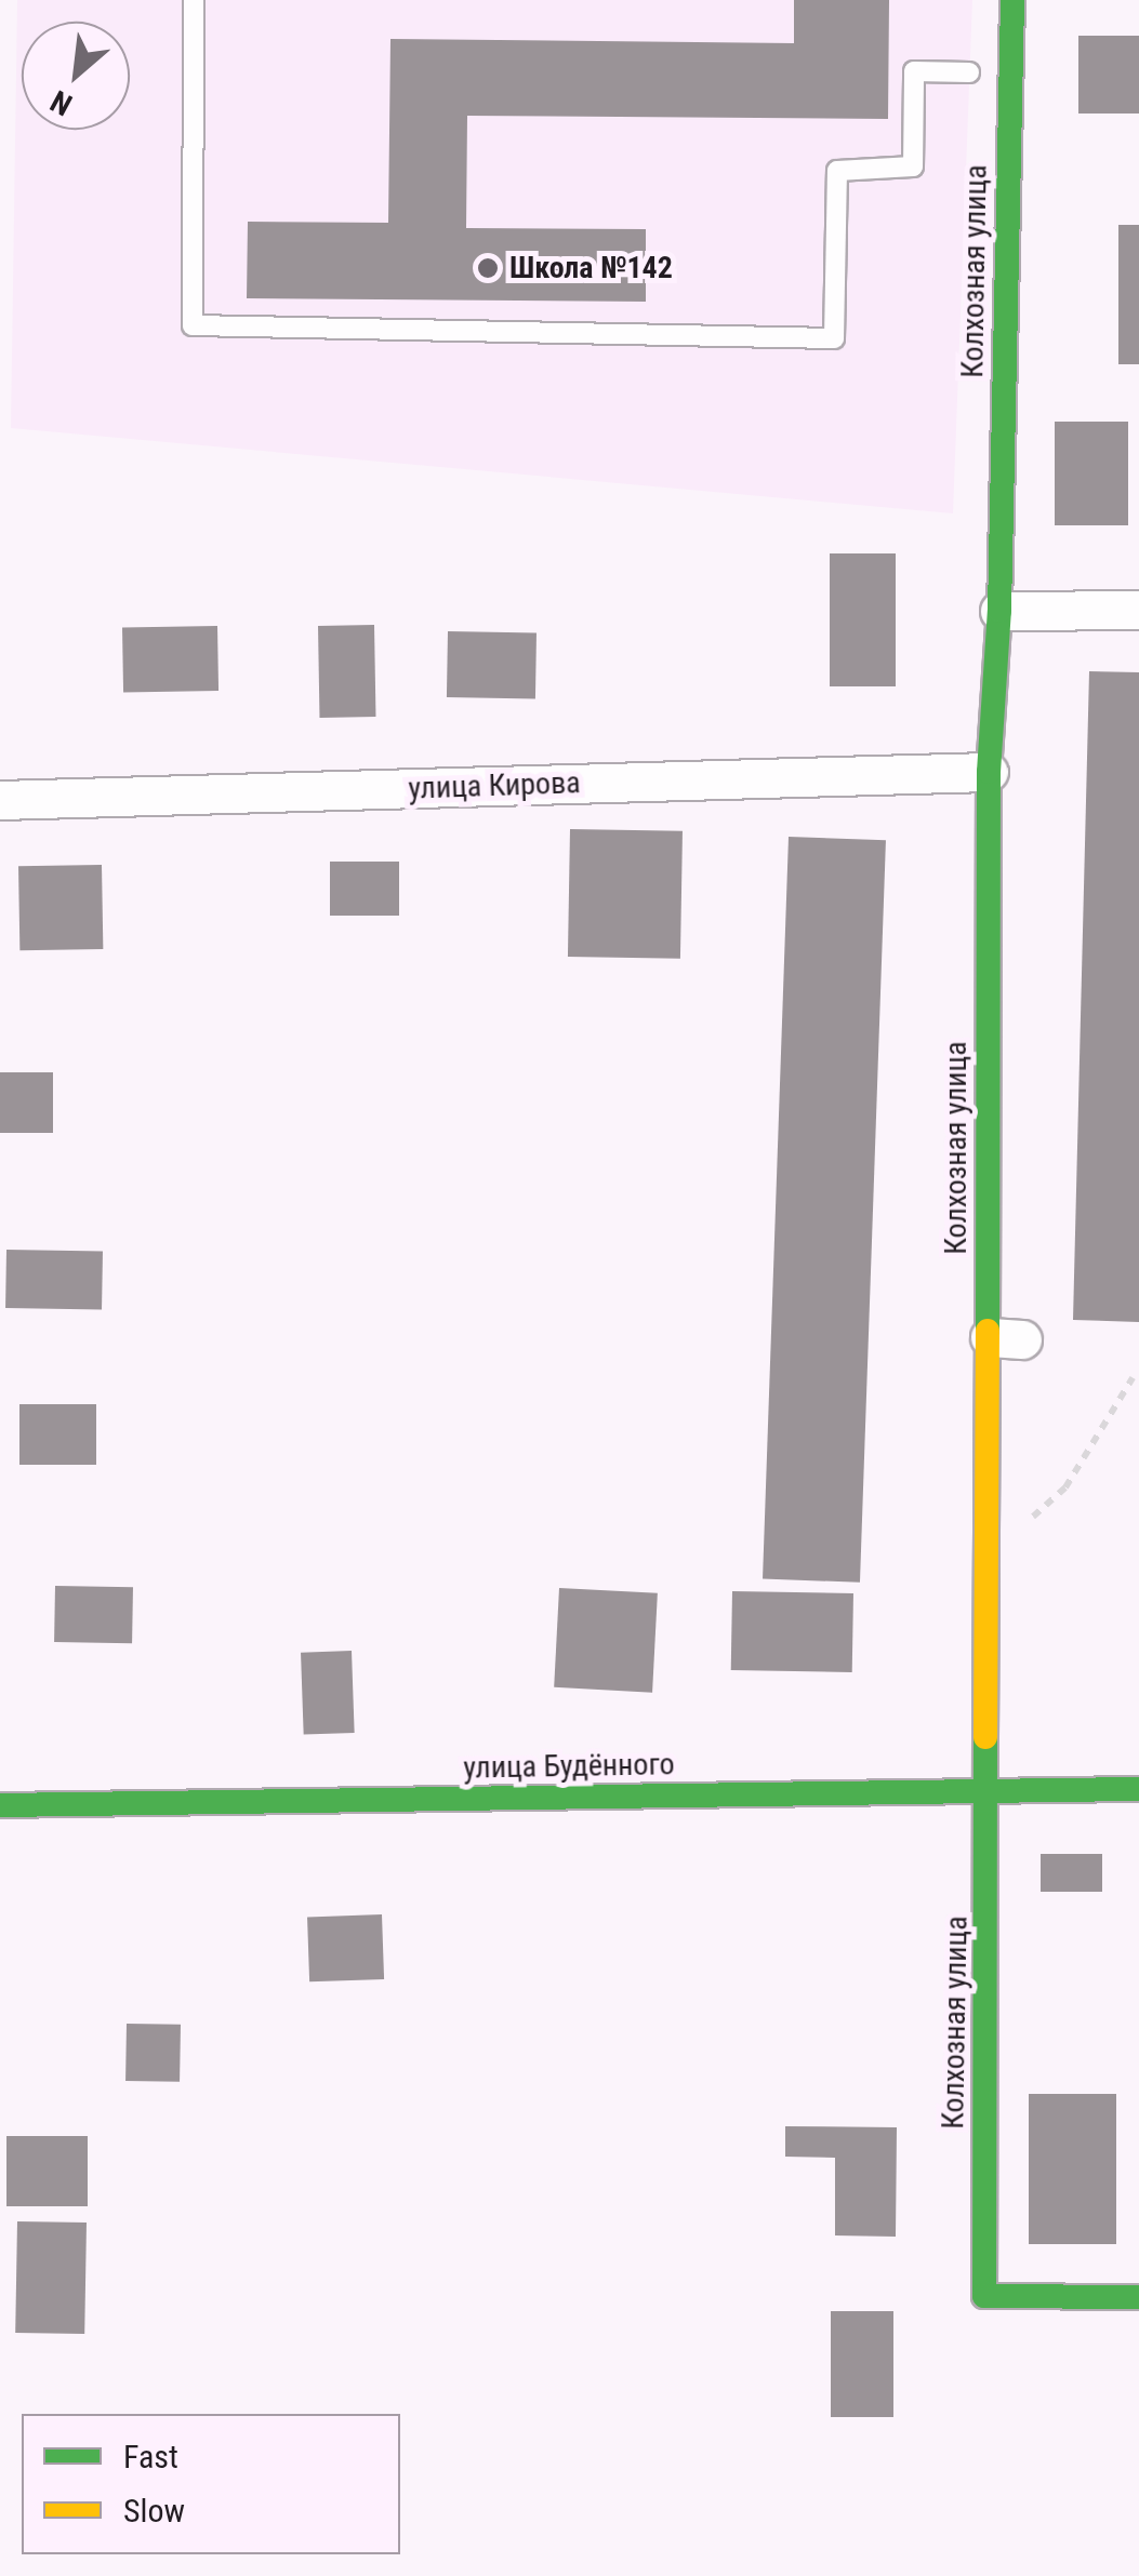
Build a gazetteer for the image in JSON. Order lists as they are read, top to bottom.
{
  "streets": {
    "street": ["Колхозная улица", "улица Кирова", "улица Будённого"]
  },
  "crossings": [
    ["Колхозная улица", "улица Кирова"],
    ["Колхозная улица", "улица Будённого"]
  ],
  "places": ["Школа №142"],
  "legend": ["Fast", "Slow"],
  "north": "bottom left"
}
